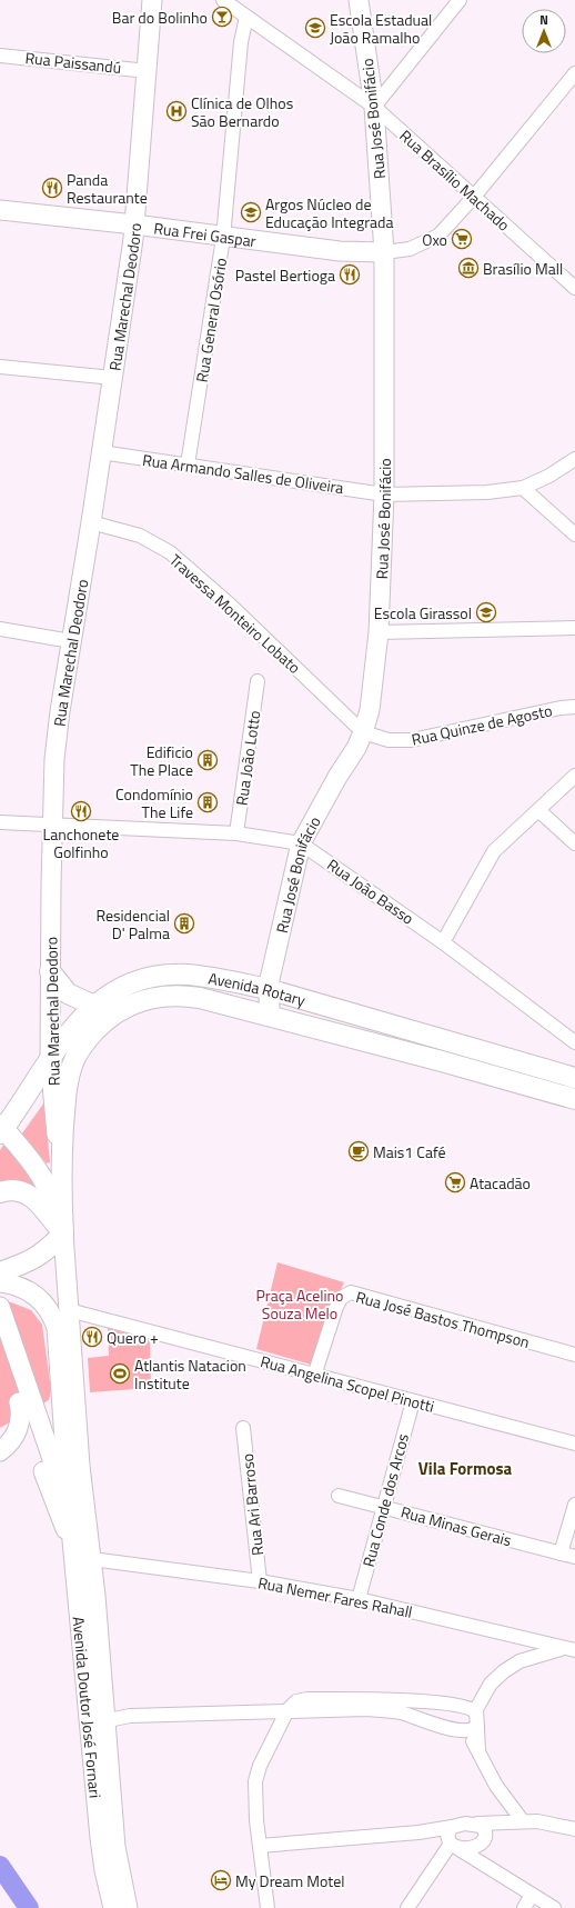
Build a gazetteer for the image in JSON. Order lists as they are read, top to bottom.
{
  "streets": {
    "main road": ["Rua Marechal Deodoro", "Avenida Rotary"],
    "street": [
      "Rua Paissandú",
      "Rua José Bonifácio",
      "Rua Brasílio Machado",
      "Rua Frei Gaspar",
      "Rua General Osório",
      "Rua Armando Salles de Oliveira",
      "Travessa Monteiro Lobato",
      "Rua Quinze de Agosto",
      "Rua João Lotto",
      "Rua João Basso",
      "Rua José Bastos Thompson",
      "Rua Angelina Scopel Pinotti",
      "Rua Conde dos Arcos",
      "Rua Ari Barroso",
      "Rua Minas Gerais",
      "Rua Nemer Fares Rahall",
      "Avenida Doutor José Fornari"
    ]
  },
  "crossings": [
    ["Rua Paissandú", "Rua Marechal Deodoro"],
    ["Rua José Bonifácio", "Rua Brasílio Machado"],
    ["Rua José Bonifácio", "Rua Frei Gaspar"],
    ["Rua José Bonifácio", "Rua Armando Salles de Oliveira"],
    ["Rua José Bonifácio", "Travessa Monteiro Lobato"],
    ["Rua José Bonifácio", "Rua Quinze de Agosto"],
    ["Rua José Bonifácio", "Rua João Basso"],
    ["Rua José Bonifácio", "Avenida Rotary"],
    ["Rua Brasílio Machado", "Rua General Osório"],
    ["Rua Frei Gaspar", "Rua Marechal Deodoro"],
    ["Rua Frei Gaspar", "Rua General Osório"],
    ["Rua Marechal Deodoro", "Rua Armando Salles de Oliveira"],
    ["Rua Marechal Deodoro", "Travessa Monteiro Lobato"],
    ["Rua Marechal Deodoro", "Rua João Basso"],
    ["Rua Marechal Deodoro", "Avenida Rotary"],
    ["Rua Marechal Deodoro", "Rua Angelina Scopel Pinotti"],
    ["Rua Marechal Deodoro", "Avenida Doutor José Fornari"],
    ["Rua General Osório", "Rua Armando Salles de Oliveira"],
    ["Travessa Monteiro Lobato", "Rua Quinze de Agosto"],
    ["Rua João Lotto", "Rua João Basso"],
    ["Rua José Bastos Thompson", "Rua Angelina Scopel Pinotti"],
    ["Rua Angelina Scopel Pinotti", "Rua Conde dos Arcos"],
    ["Rua Angelina Scopel Pinotti", "Avenida Doutor José Fornari"],
    ["Rua Conde dos Arcos", "Rua Minas Gerais"],
    ["Rua Conde dos Arcos", "Rua Nemer Fares Rahall"],
    ["Rua Ari Barroso", "Rua Nemer Fares Rahall"],
    ["Rua Nemer Fares Rahall", "Avenida Doutor José Fornari"]
  ],
  "districts": ["Vila Formosa"],
  "parks": ["Praça Acelino Souza Melo"],
  "places": {
    "bar": ["Bar do Bolinho"],
    "school or university": ["Escola Estadual João Ramalho", "Argos Núcleo de Educação Integrada", "Escola Girassol"],
    "hospital": ["Clínica de Olhos São Bernardo"],
    "restaurant": [
      "Panda Restaurante",
      "Pastel Bertioga",
      "Lanchonete Golfinho",
      "Quero +"
    ],
    "supermarket": ["Oxo", "Atacadão"],
    "museum": ["Brasílio Mall"],
    "building": ["Edificio The Place", "Condomínio The Life", "Residencial D' Palma"],
    "cafe": ["Mais1 Café"],
    "sports": ["Atlantis Natacion Institute"],
    "hotel": ["My Dream Motel"]
  },
  "north": "top"
}
